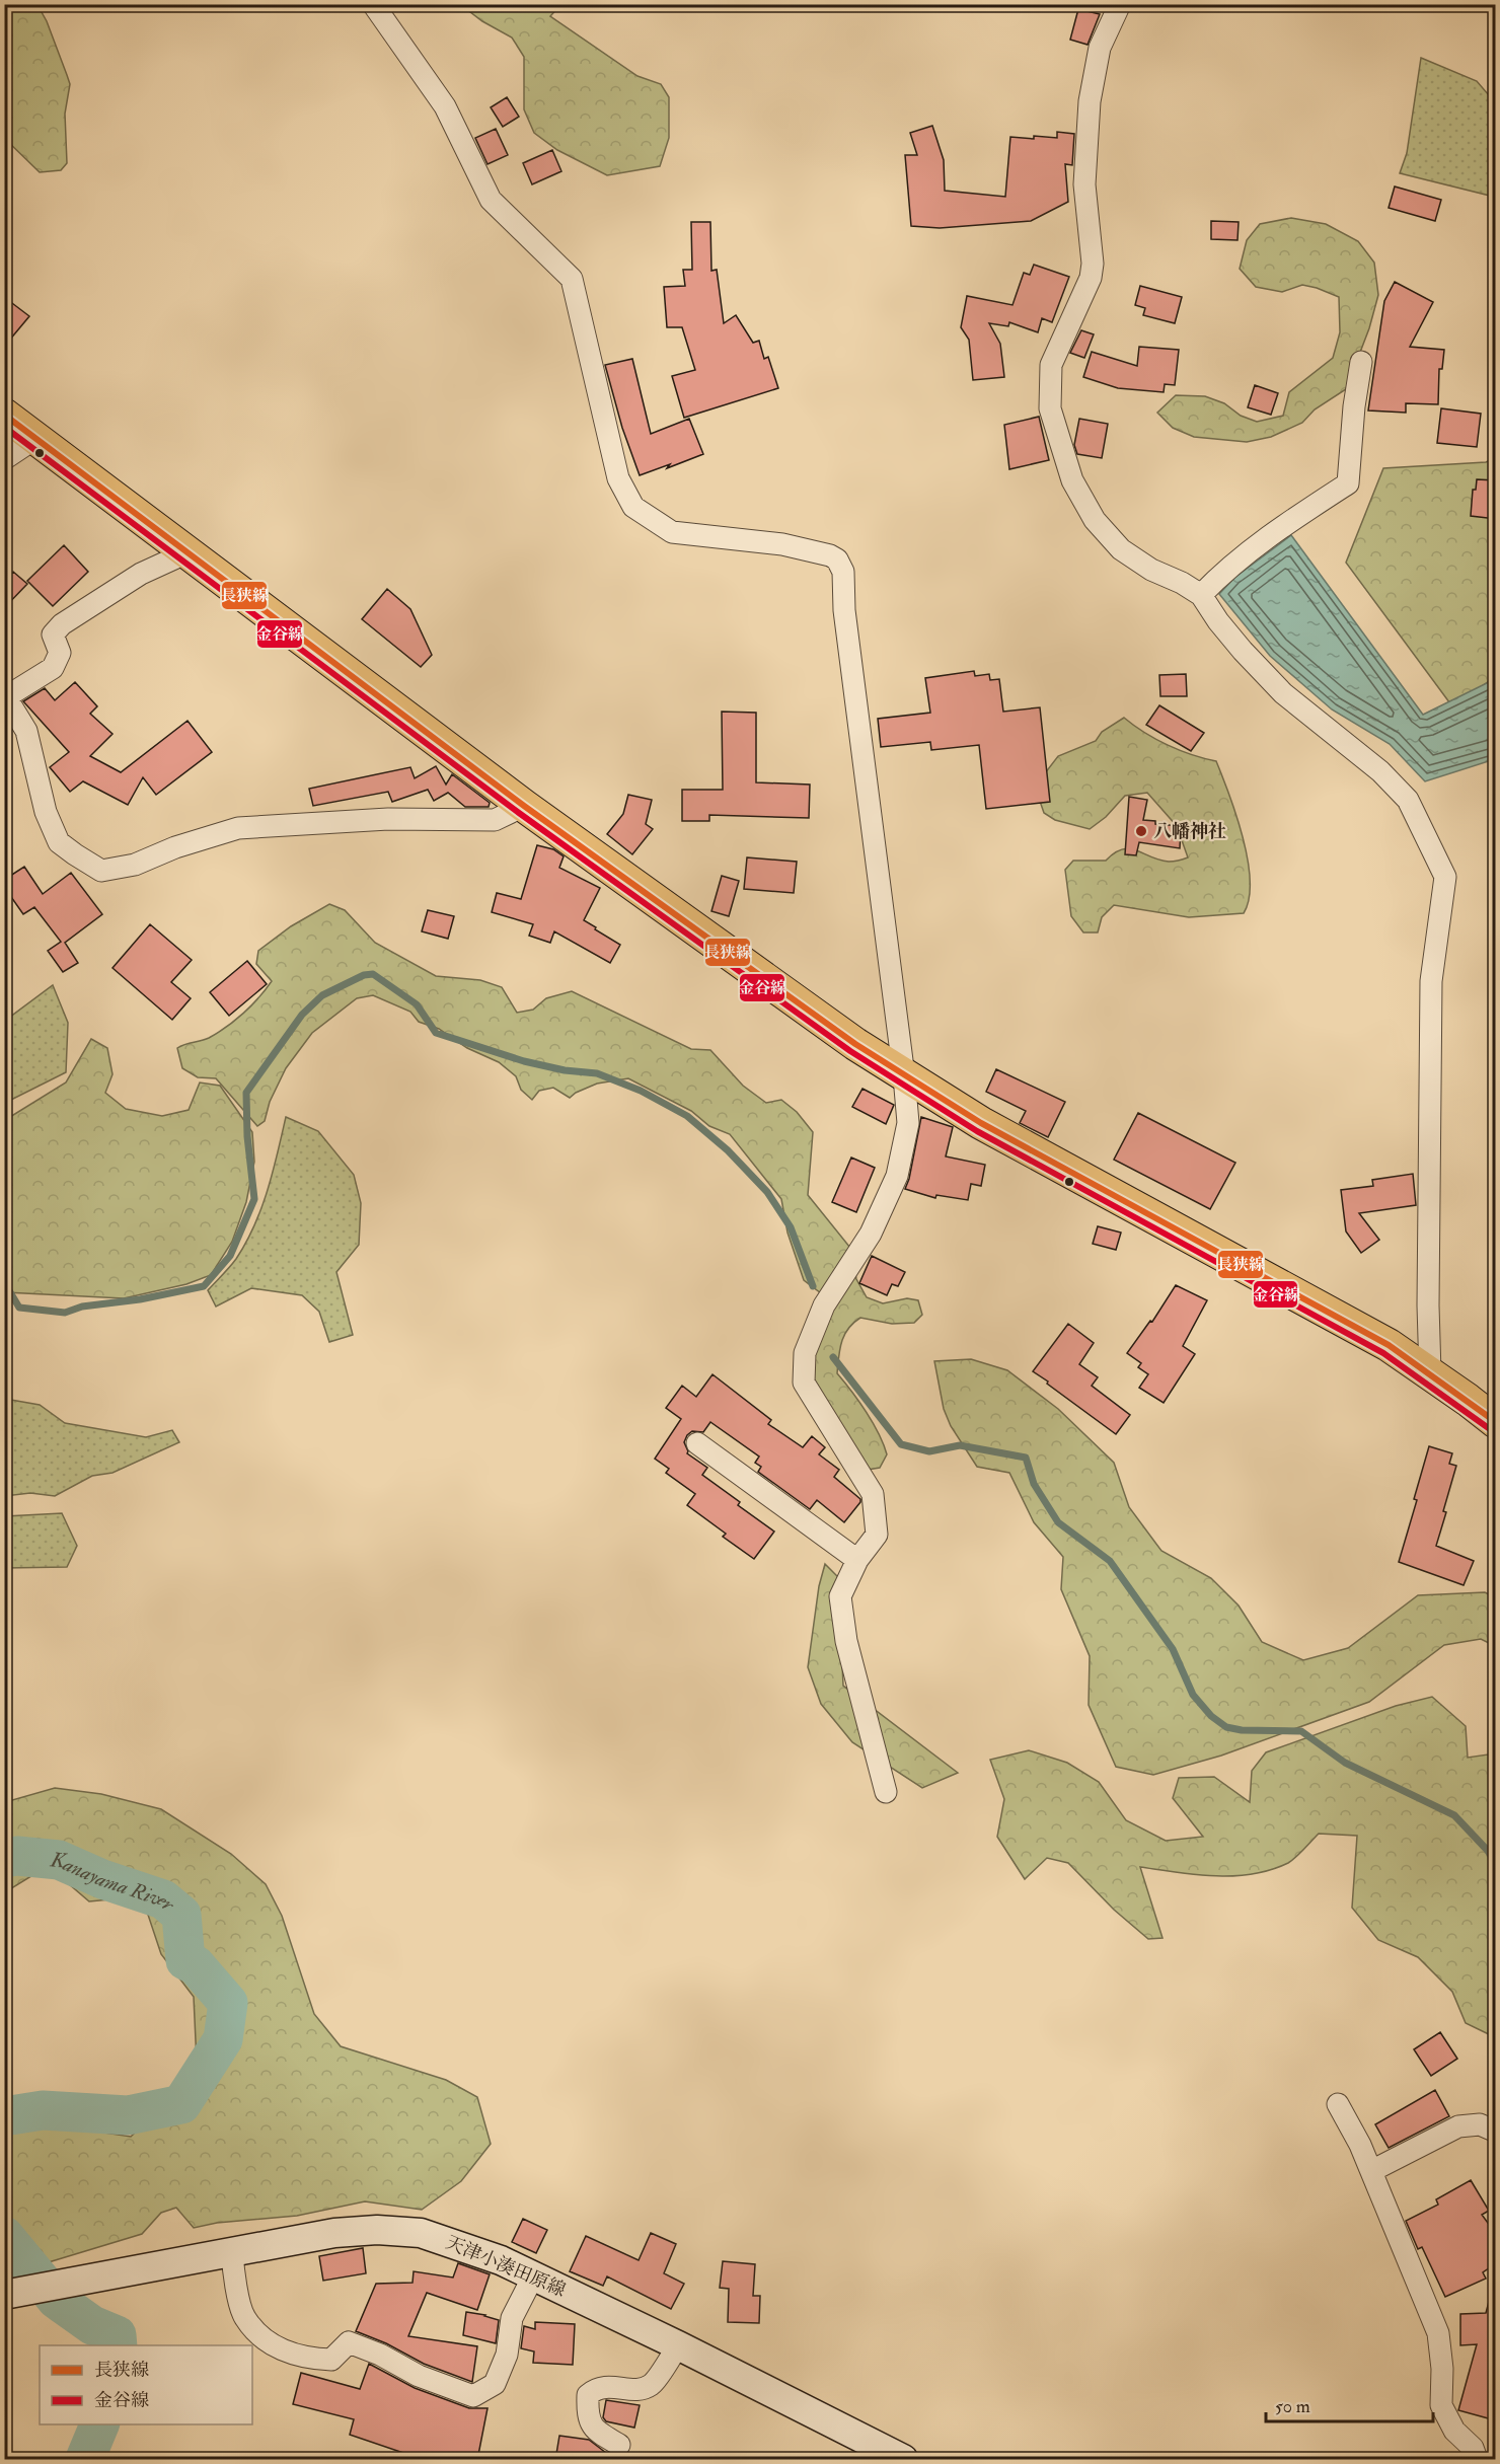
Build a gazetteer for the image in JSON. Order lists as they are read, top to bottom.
{
  "streets": {
    "main road": ["天津小湊田原線"]
  },
  "water": ["Kanayama River"],
  "places": ["八幡神社"],
  "lines": ["transit line 長狭線", "transit line 金谷線"],
  "legend": ["長狭線", "金谷線"],
  "scale_bar": "50 m"
}
